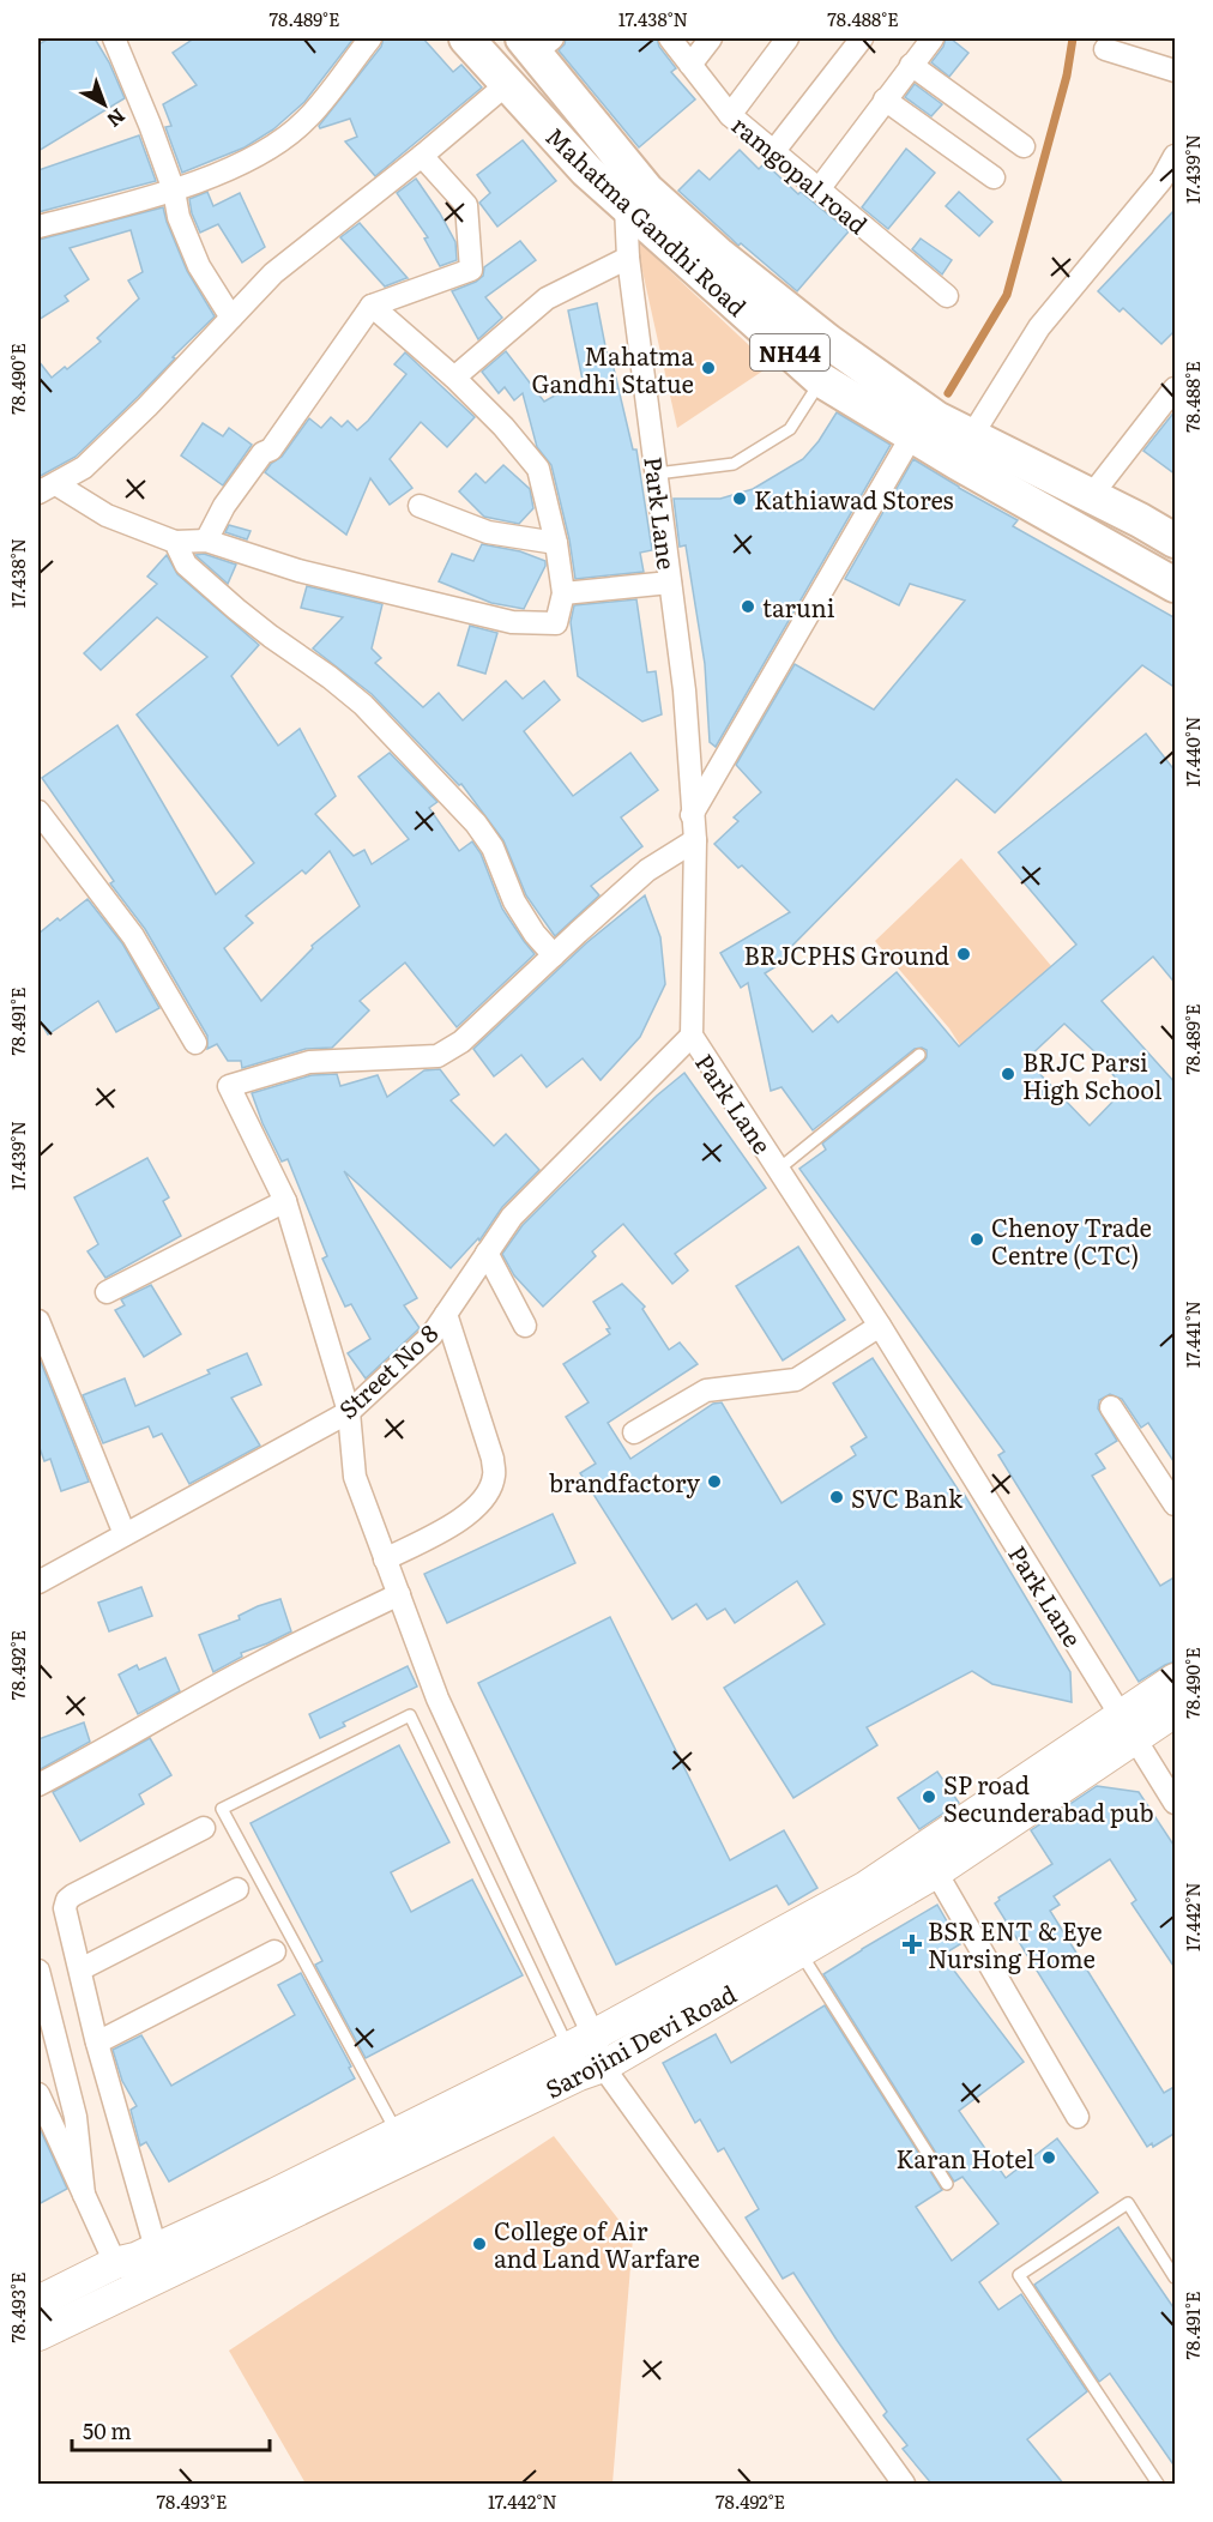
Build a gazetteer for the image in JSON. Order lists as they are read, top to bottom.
{
  "streets": {
    "highway": ["Mahatma Gandhi Road", "NH44"],
    "main road": ["Sarojini Devi Road"],
    "street": ["ramgopal road", "Park Lane", "Street No 8"]
  },
  "crossings": [
    ["Mahatma Gandhi Road", "Park Lane"],
    ["Park Lane", "Street No 8"],
    ["Park Lane", "Sarojini Devi Road"]
  ],
  "places": {
    "other": [
      "Mahatma Gandhi Statue",
      "Kathiawad Stores",
      "taruni",
      "BRJCPHS Ground",
      "BRJC Parsi High School",
      "Chenoy Trade Centre (CTC)",
      "brandfactory",
      "SVC Bank",
      "SP road Secunderabad pub",
      "Karan Hotel",
      "College of Air and Land Warfare"
    ],
    "health": ["BSR ENT & Eye Nursing Home"]
  },
  "scale_bar": "50 m",
  "north": "bottom right",
  "coordinates": [
    "78.489°E",
    "17.438°N",
    "78.488°E",
    "17.439°N",
    "78.490°E",
    "17.440°N",
    "78.491°E",
    "17.441°N",
    "78.492°E",
    "17.442°N",
    "78.493°E"
  ]
}
